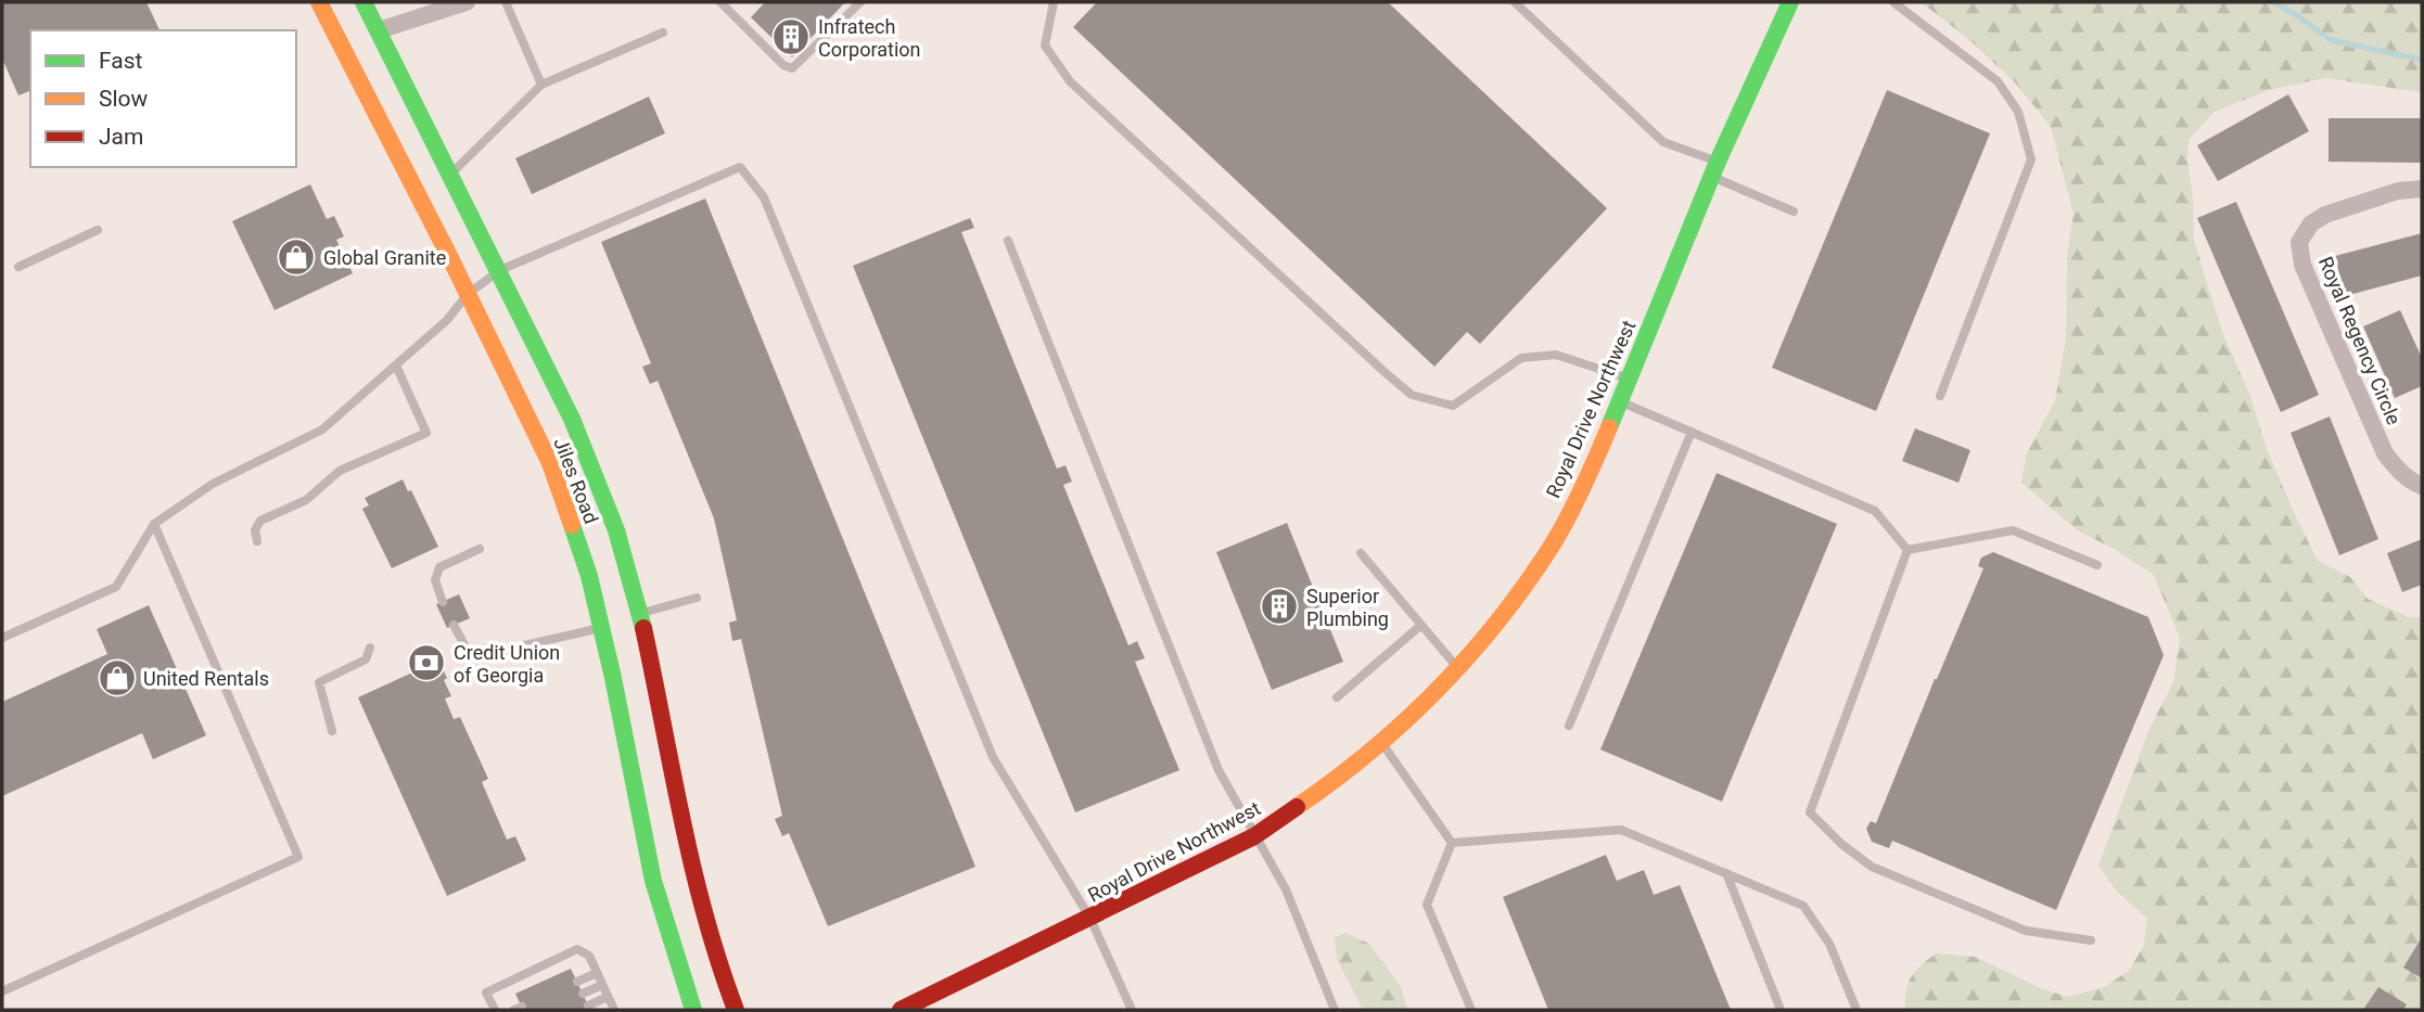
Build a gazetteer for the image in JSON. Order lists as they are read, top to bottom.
{
  "streets": {
    "street": ["Royal Regency Circle", "Royal Drive Northwest", "Jiles Road"]
  },
  "places": {
    "building": ["Infratech Corporation", "Superior Plumbing"],
    "shop": ["Global Granite", "United Rentals"],
    "bank": ["Credit Union of Georgia"]
  },
  "legend": ["Fast", "Slow", "Jam"]
}
